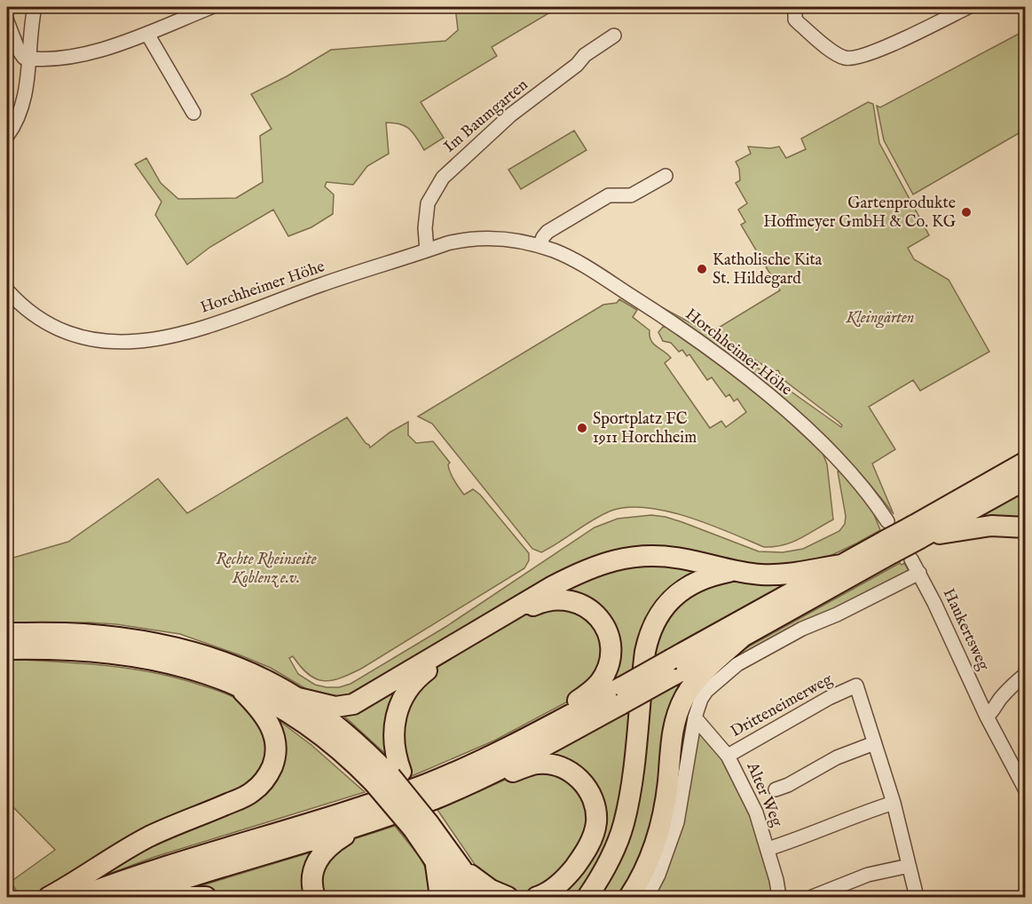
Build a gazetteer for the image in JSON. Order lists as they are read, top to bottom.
{
  "streets": {
    "street": [
      "Im Baumgarten",
      "Horchheimer Höhe",
      "Haukertsweg",
      "Dritteneimerweg",
      "Alter Weg"
    ]
  },
  "crossings": [
    ["Im Baumgarten", "Horchheimer Höhe"],
    ["Horchheimer Höhe", "Haukertsweg"],
    ["Dritteneimerweg", "Alter Weg"]
  ],
  "parks": ["Kleingärten", "Rechte Rheinseite Koblenz e.v."],
  "places": ["Gartenprodukte Hoffmeyer GmbH & Co. KG", "Katholische Kita St. Hildegard", "Sportplatz FC 1911 Horchheim"]
}
